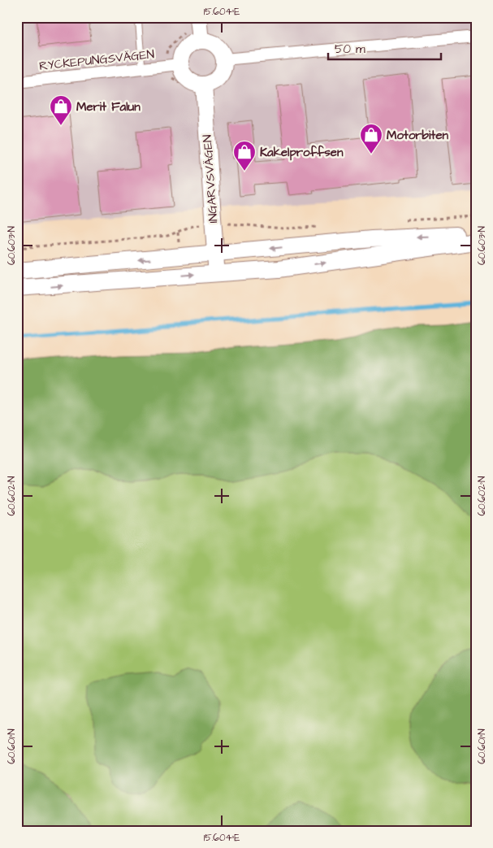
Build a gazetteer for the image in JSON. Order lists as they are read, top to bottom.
{
  "streets": {
    "main road": ["INGARVSVÄGEN"],
    "street": ["RYCKEPUNGSVÄGEN"]
  },
  "crossings": [
    ["RYCKEPUNGSVÄGEN", "INGARVSVÄGEN"]
  ],
  "places": {
    "shop": ["Merit Falun", "Motorbiten", "Kakelproffsen"]
  },
  "scale_bar": "50 m",
  "coordinates": [
    "15.604°E",
    "60.603°N",
    "60.602°N",
    "60.601°N"
  ]
}
